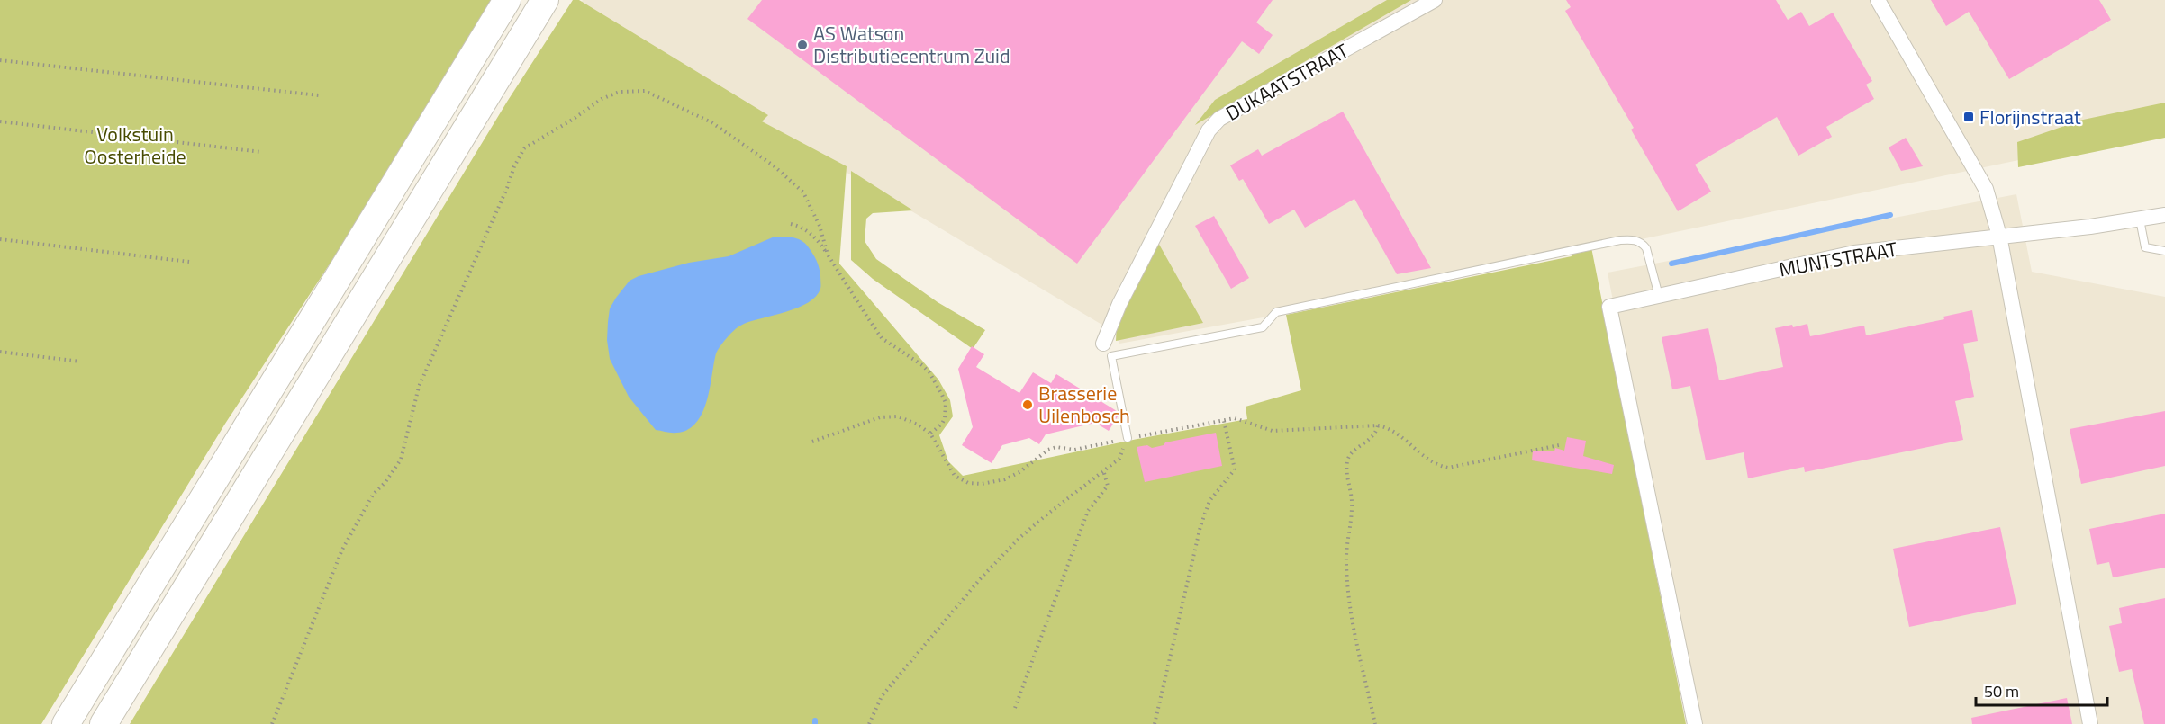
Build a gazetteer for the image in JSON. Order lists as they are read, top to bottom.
{
  "streets": {
    "street": ["DUKAATSTRAAT", "MUNTSTRAAT"]
  },
  "parks": ["Volkstuin Oosterheide"],
  "places": {
    "other": ["AS Watson Distributiecentrum Zuid", "Brasserie Uilenbosch"],
    "transit": ["Florijnstraat"]
  },
  "scale_bar": "50 m"
}
